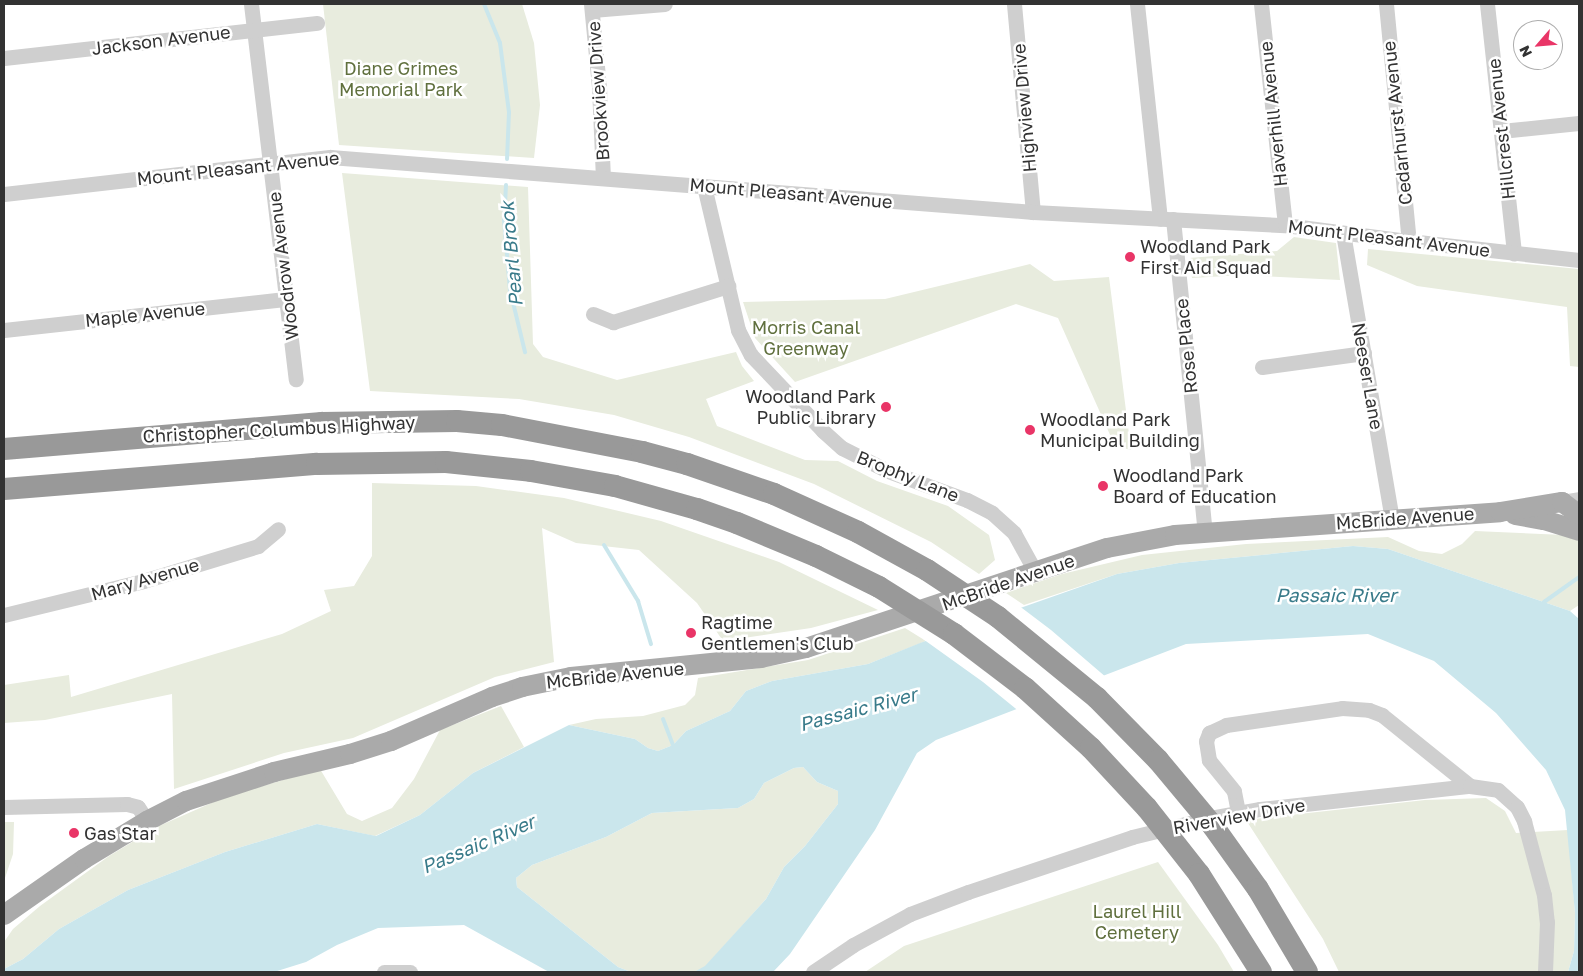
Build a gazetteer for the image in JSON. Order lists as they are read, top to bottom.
{
  "streets": {
    "highway": ["Christopher Columbus Highway"],
    "main road": ["McBride Avenue"],
    "street": [
      "Jackson Avenue",
      "Brookview Drive",
      "Highview Drive",
      "Haverhill Avenue",
      "Cedarhurst Avenue",
      "Hillcrest Avenue",
      "Mount Pleasant Avenue",
      "Woodrow Avenue",
      "Maple Avenue",
      "Rose Place",
      "Neeser Lane",
      "Brophy Lane",
      "Mary Avenue",
      "Riverview Drive"
    ]
  },
  "crossings": [
    ["Jackson Avenue", "Woodrow Avenue"],
    ["Brookview Drive", "Mount Pleasant Avenue"],
    ["Highview Drive", "Mount Pleasant Avenue"],
    ["Haverhill Avenue", "Mount Pleasant Avenue"],
    ["Cedarhurst Avenue", "Mount Pleasant Avenue"],
    ["Hillcrest Avenue", "Mount Pleasant Avenue"],
    ["Mount Pleasant Avenue", "Woodrow Avenue"],
    ["Mount Pleasant Avenue", "Rose Place"],
    ["Mount Pleasant Avenue", "Neeser Lane"],
    ["Mount Pleasant Avenue", "Brophy Lane"],
    ["Woodrow Avenue", "Maple Avenue"],
    ["Rose Place", "McBride Avenue"],
    ["Neeser Lane", "McBride Avenue"],
    ["Brophy Lane", "McBride Avenue"]
  ],
  "water": ["Pearl Brook", "Passaic River"],
  "parks": ["Diane Grimes Memorial Park", "Morris Canal Greenway", "Laurel Hill Cemetery"],
  "places": [
    "Woodland Park First Aid Squad",
    "Woodland Park Public Library",
    "Woodland Park Municipal Building",
    "Woodland Park Board of Education",
    "Ragtime Gentlemen's Club",
    "Gas Star"
  ],
  "north": "bottom left"
}
